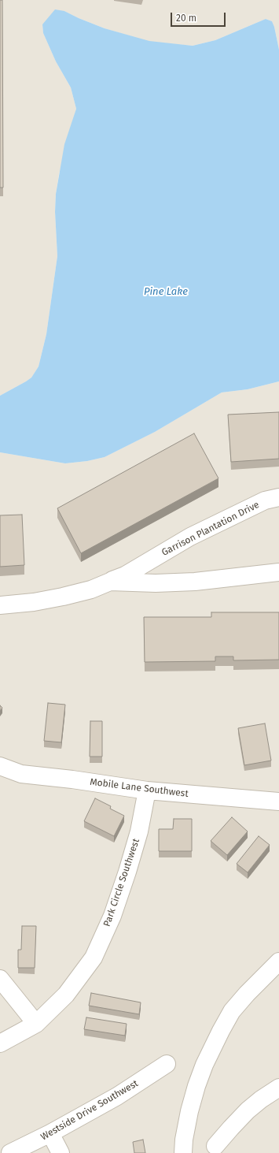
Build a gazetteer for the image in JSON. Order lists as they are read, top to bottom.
{
  "streets": {
    "street": [
      "Garrison Plantation Drive",
      "Mobile Lane Southwest",
      "Park Circle Southwest",
      "Westside Drive Southwest"
    ]
  },
  "crossings": [
    ["Mobile Lane Southwest", "Park Circle Southwest"]
  ],
  "water": ["Pine Lake"],
  "scale_bar": "20 m"
}
